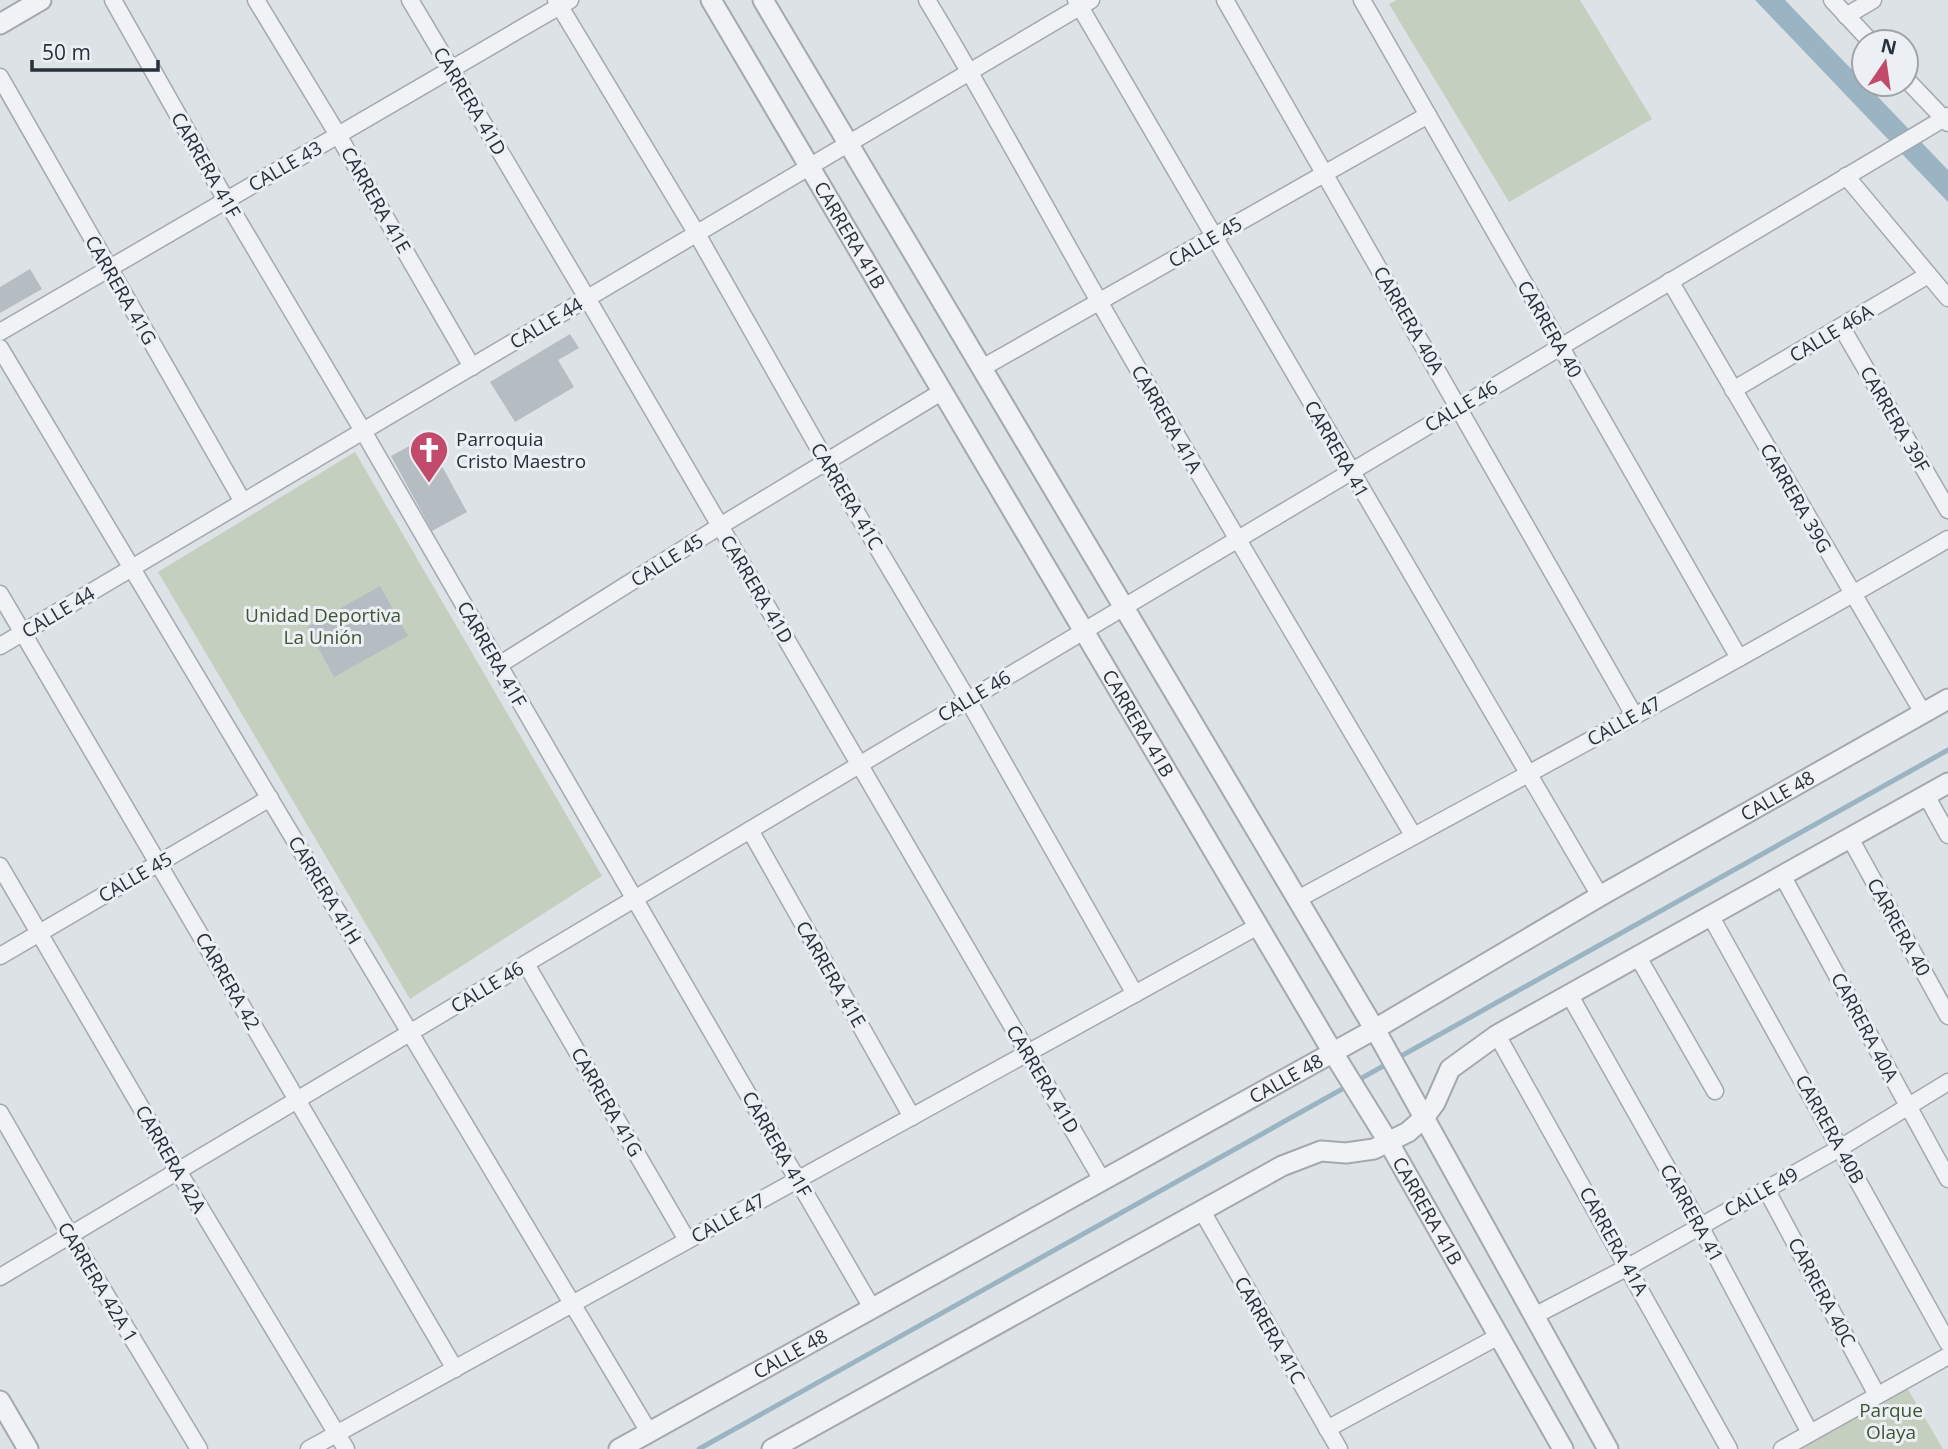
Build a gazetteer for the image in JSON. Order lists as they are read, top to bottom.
{
  "streets": {
    "street": [
      "CARRERA 41D",
      "CARRERA 41F",
      "CALLE 43",
      "CARRERA 41E",
      "CARRERA 41B",
      "CALLE 45",
      "CARRERA 41G",
      "CARRERA 40A",
      "CALLE 44",
      "CARRERA 40",
      "CALLE 46A",
      "CALLE 46",
      "CARRERA 41A",
      "CARRERA 39F",
      "CARRERA 41",
      "CARRERA 41C",
      "CARRERA 39G",
      "CALLE 47",
      "CALLE 48",
      "CARRERA 41H",
      "CARRERA 42",
      "CARRERA 40B",
      "CARRERA 42A",
      "CALLE 49",
      "CARRERA 42A 1",
      "CARRERA 40C"
    ]
  },
  "crossings": [
    ["CARRERA 41D", "CALLE 43"],
    ["CARRERA 41D", "CALLE 45"],
    ["CARRERA 41D", "CALLE 44"],
    ["CARRERA 41D", "CALLE 46"],
    ["CARRERA 41D", "CALLE 47"],
    ["CARRERA 41D", "CALLE 48"],
    ["CARRERA 41F", "CALLE 43"],
    ["CARRERA 41F", "CALLE 45"],
    ["CARRERA 41F", "CALLE 44"],
    ["CARRERA 41F", "CALLE 46"],
    ["CARRERA 41F", "CALLE 47"],
    ["CARRERA 41F", "CALLE 48"],
    ["CALLE 43", "CARRERA 41E"],
    ["CALLE 43", "CARRERA 41G"],
    ["CALLE 43", "CARRERA 41C"],
    ["CARRERA 41E", "CALLE 44"],
    ["CARRERA 41E", "CALLE 46"],
    ["CARRERA 41E", "CALLE 47"],
    ["CARRERA 41B", "CALLE 45"],
    ["CARRERA 41B", "CALLE 44"],
    ["CARRERA 41B", "CALLE 46"],
    ["CARRERA 41B", "CALLE 47"],
    ["CARRERA 41B", "CALLE 48"],
    ["CALLE 45", "CARRERA 40A"],
    ["CALLE 45", "CARRERA 40"],
    ["CALLE 45", "CARRERA 41A"],
    ["CALLE 45", "CARRERA 41"],
    ["CALLE 45", "CARRERA 41C"],
    ["CALLE 45", "CARRERA 41H"],
    ["CALLE 45", "CARRERA 42"],
    ["CALLE 45", "CARRERA 42A"],
    ["CARRERA 41G", "CALLE 44"],
    ["CARRERA 41G", "CALLE 46"],
    ["CARRERA 41G", "CALLE 47"],
    ["CARRERA 40A", "CALLE 46"],
    ["CARRERA 40A", "CALLE 47"],
    ["CARRERA 40A", "CALLE 49"],
    ["CALLE 44", "CARRERA 41A"],
    ["CALLE 44", "CARRERA 41"],
    ["CALLE 44", "CARRERA 41C"],
    ["CALLE 44", "CARRERA 41H"],
    ["CALLE 44", "CARRERA 42"],
    ["CARRERA 40", "CALLE 46"],
    ["CARRERA 40", "CALLE 47"],
    ["CALLE 46A", "CARRERA 39F"],
    ["CALLE 46A", "CARRERA 39G"],
    ["CALLE 46", "CARRERA 41A"],
    ["CALLE 46", "CARRERA 41"],
    ["CALLE 46", "CARRERA 41C"],
    ["CALLE 46", "CARRERA 39G"],
    ["CALLE 46", "CARRERA 41H"],
    ["CALLE 46", "CARRERA 42"],
    ["CALLE 46", "CARRERA 42A"],
    ["CALLE 46", "CARRERA 42A 1"],
    ["CARRERA 41A", "CALLE 47"],
    ["CARRERA 41A", "CALLE 49"],
    ["CARRERA 41", "CALLE 47"],
    ["CARRERA 41", "CALLE 48"],
    ["CARRERA 41", "CALLE 49"],
    ["CARRERA 41C", "CALLE 47"],
    ["CARRERA 39G", "CALLE 47"],
    ["CARRERA 39G", "CALLE 48"],
    ["CALLE 47", "CARRERA 41H"],
    ["CALLE 47", "CARRERA 42"],
    ["CALLE 47", "CARRERA 42A"],
    ["CALLE 48", "CARRERA 41H"],
    ["CARRERA 40B", "CALLE 49"],
    ["CALLE 49", "CARRERA 40C"]
  ],
  "parks": ["Unidad Deportiva La Unión", "Parque Olaya"],
  "places": {
    "church": ["Parroquia Cristo Maestro"]
  },
  "scale_bar": "50 m",
  "north": "top"
}
